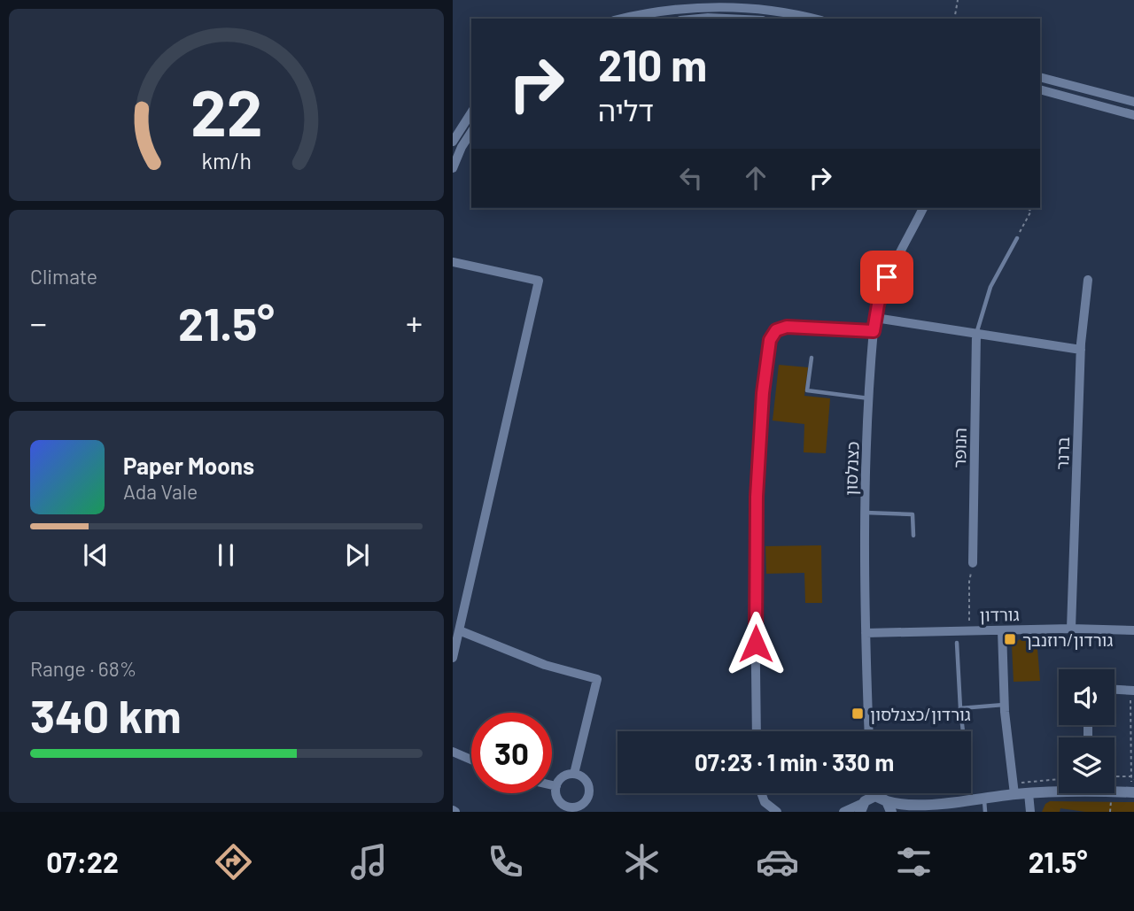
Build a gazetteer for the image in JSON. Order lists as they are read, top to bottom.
{
  "streets": {
    "street": [
      "הנופר",
      "ברנר",
      "כצנלסון",
      "גורדון"
    ]
  },
  "crossings": [
    ["ברנר", "גורדון"],
    ["כצנלסון", "גורדון"]
  ],
  "places": {
    "transit": ["גורדון/רוזנבך", "גורדון/כצנלסון"]
  },
  "page": {
    "turn": ["210 m", "דליה"],
    "tile": [
      "Climate",
      ["Range · 68%", "340 km"]
    ],
    "heat": ["−", "21.5°", "+"],
    "song": ["Paper Moons", "Ada Vale"],
    "limit": "30",
    "trip": "07:23 · 1 min · 330 m",
    "tabs": ["07:22", "21.5°"],
    "gauge": ["22", "km/h"]
  }
}
